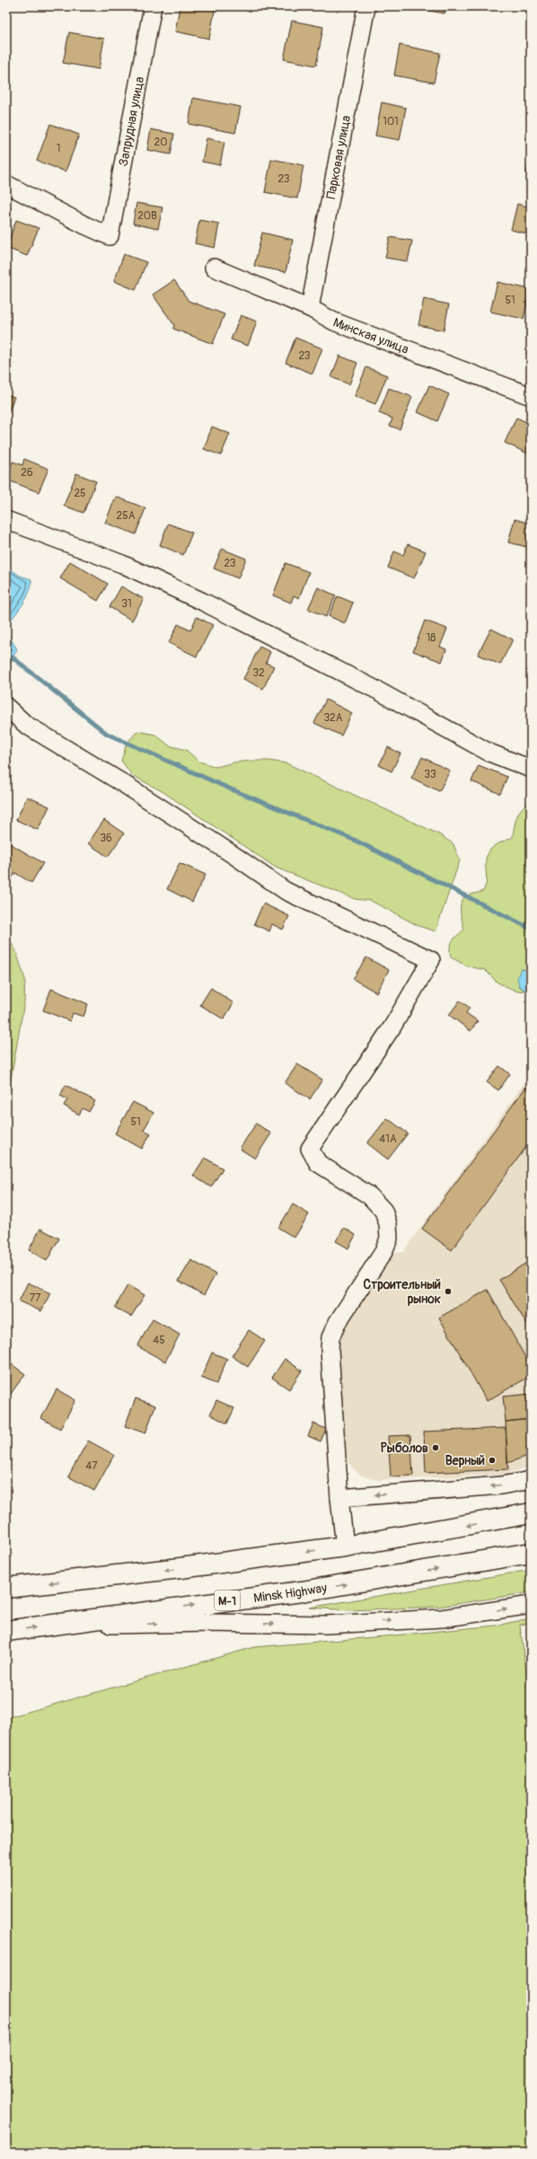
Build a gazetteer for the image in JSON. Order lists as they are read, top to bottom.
{
  "streets": {
    "highway": ["Minsk Highway", "М-1"],
    "street": ["Запрудная улица", "Парковая улица", "Минская улица"]
  },
  "crossings": [
    ["Парковая улица", "Минская улица"]
  ],
  "places": ["Строительный рынок", "Рыболов", "Верный"],
  "house_numbers": [
    "101",
    "20",
    "1",
    "23",
    "20В",
    "51",
    "23",
    "26",
    "25",
    "25А",
    "23",
    "31",
    "18",
    "32",
    "32А",
    "33",
    "36",
    "51",
    "41А",
    "77",
    "45",
    "47"
  ]
}
